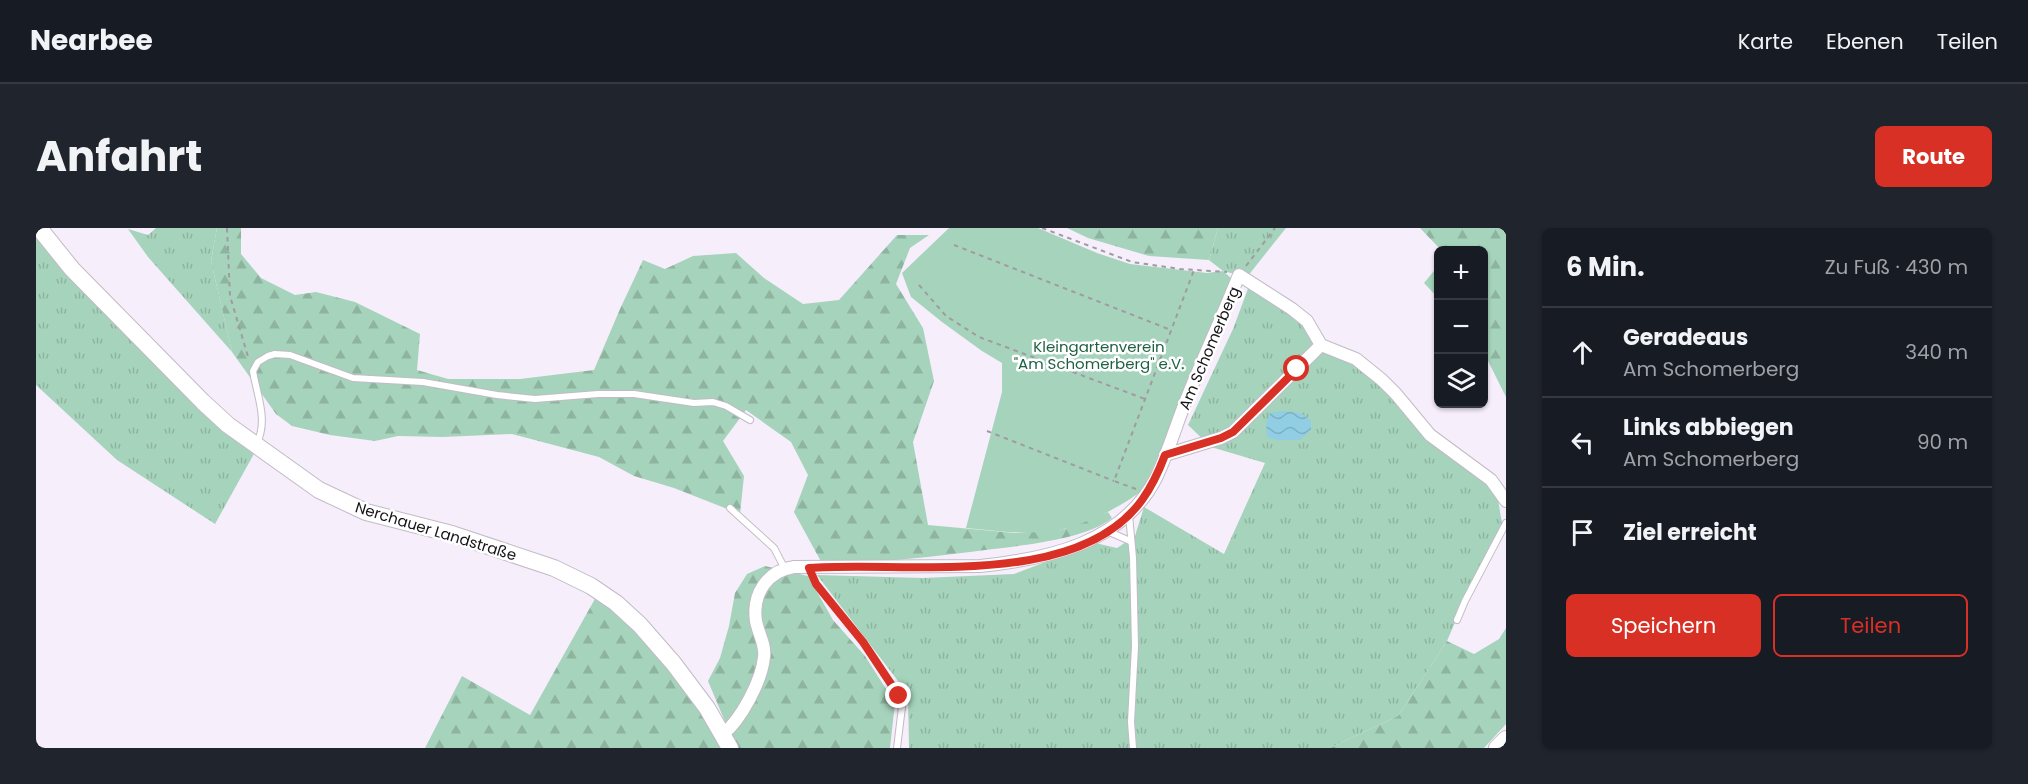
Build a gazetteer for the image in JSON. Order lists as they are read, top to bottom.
{
  "streets": {
    "main road": ["Nerchauer Landstraße"],
    "street": ["Am Schomerberg"]
  },
  "parks": ["Kleingartenverein \"Am Schomerberg\" e.V."],
  "page": {
    "header": "Nearbee",
    "nav": ["Karte", "Ebenen", "Teilen"],
    "title": "Anfahrt",
    "buttons": [
      "Route",
      ["Speichern", "Teilen"]
    ],
    "heading": ["6 Min.", "Zu Fuß · 430 m"],
    "map_buttons": ["+", "−"],
    "list": [
      ["Geradeaus", "Am Schomerberg", "340 m"],
      ["Links abbiegen", "Am Schomerberg", "90 m"],
      "Ziel erreicht"
    ]
  }
}
